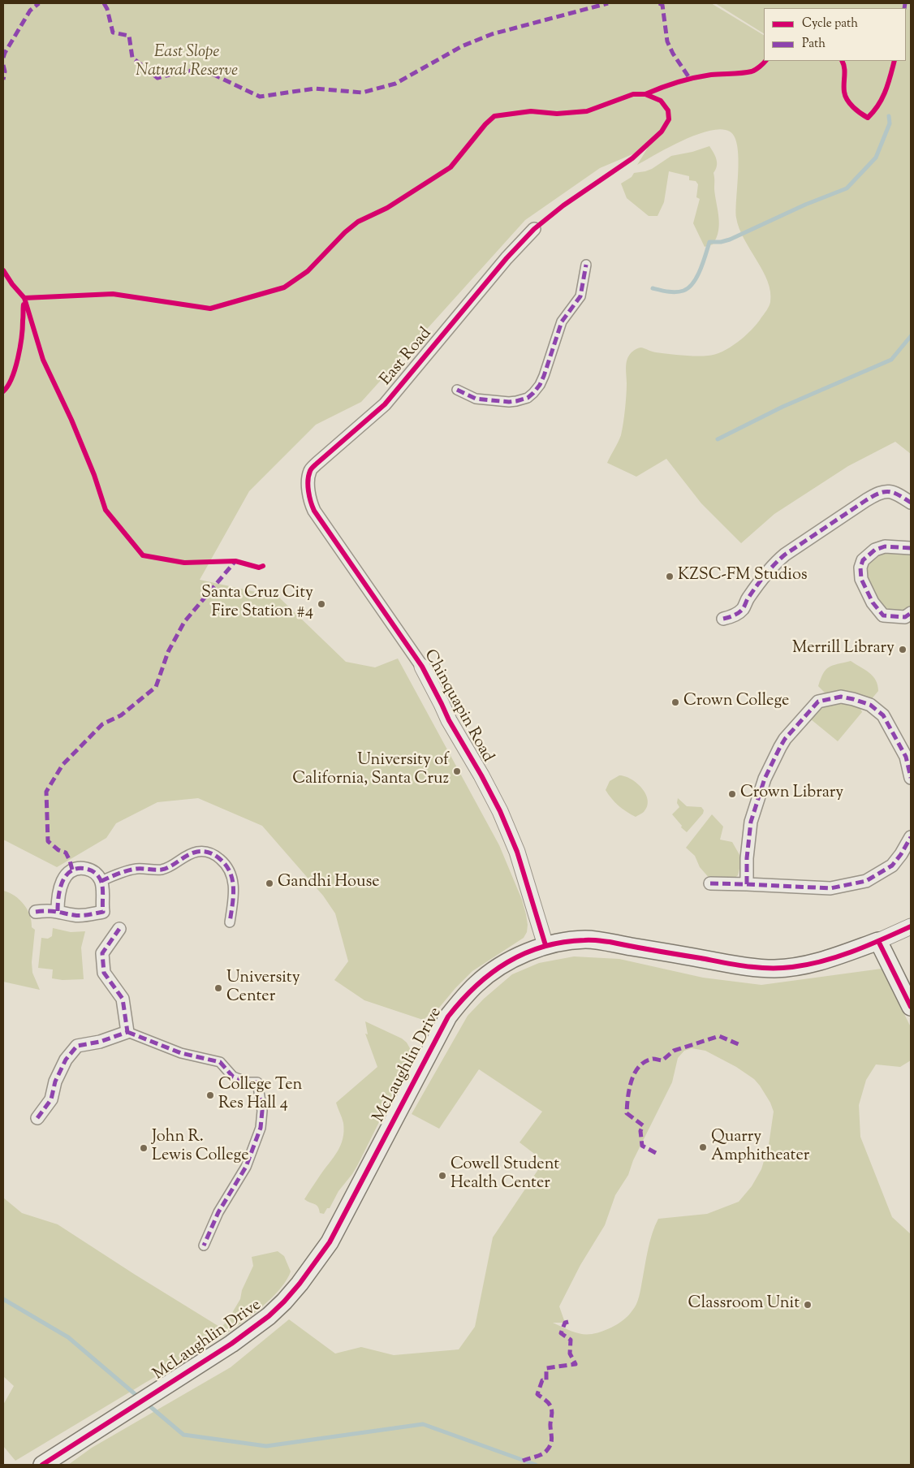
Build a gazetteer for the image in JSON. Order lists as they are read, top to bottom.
{
  "streets": {
    "main road": ["McLaughlin Drive"],
    "street": ["East Road", "Chinquapin Road"]
  },
  "crossings": [
    ["East Road", "Chinquapin Road"],
    ["Chinquapin Road", "McLaughlin Drive"]
  ],
  "parks": ["East Slope Natural Reserve"],
  "places": [
    "KZSC-FM Studios",
    "Santa Cruz City Fire Station #4",
    "Merrill Library",
    "Crown College",
    "University of California, Santa Cruz",
    "Crown Library",
    "Gandhi House",
    "University Center",
    "College Ten Res Hall 4",
    "Quarry Amphitheater",
    "John R. Lewis College",
    "Cowell Student Health Center",
    "Classroom Unit"
  ],
  "legend": ["Cycle path", "Path"]
}
